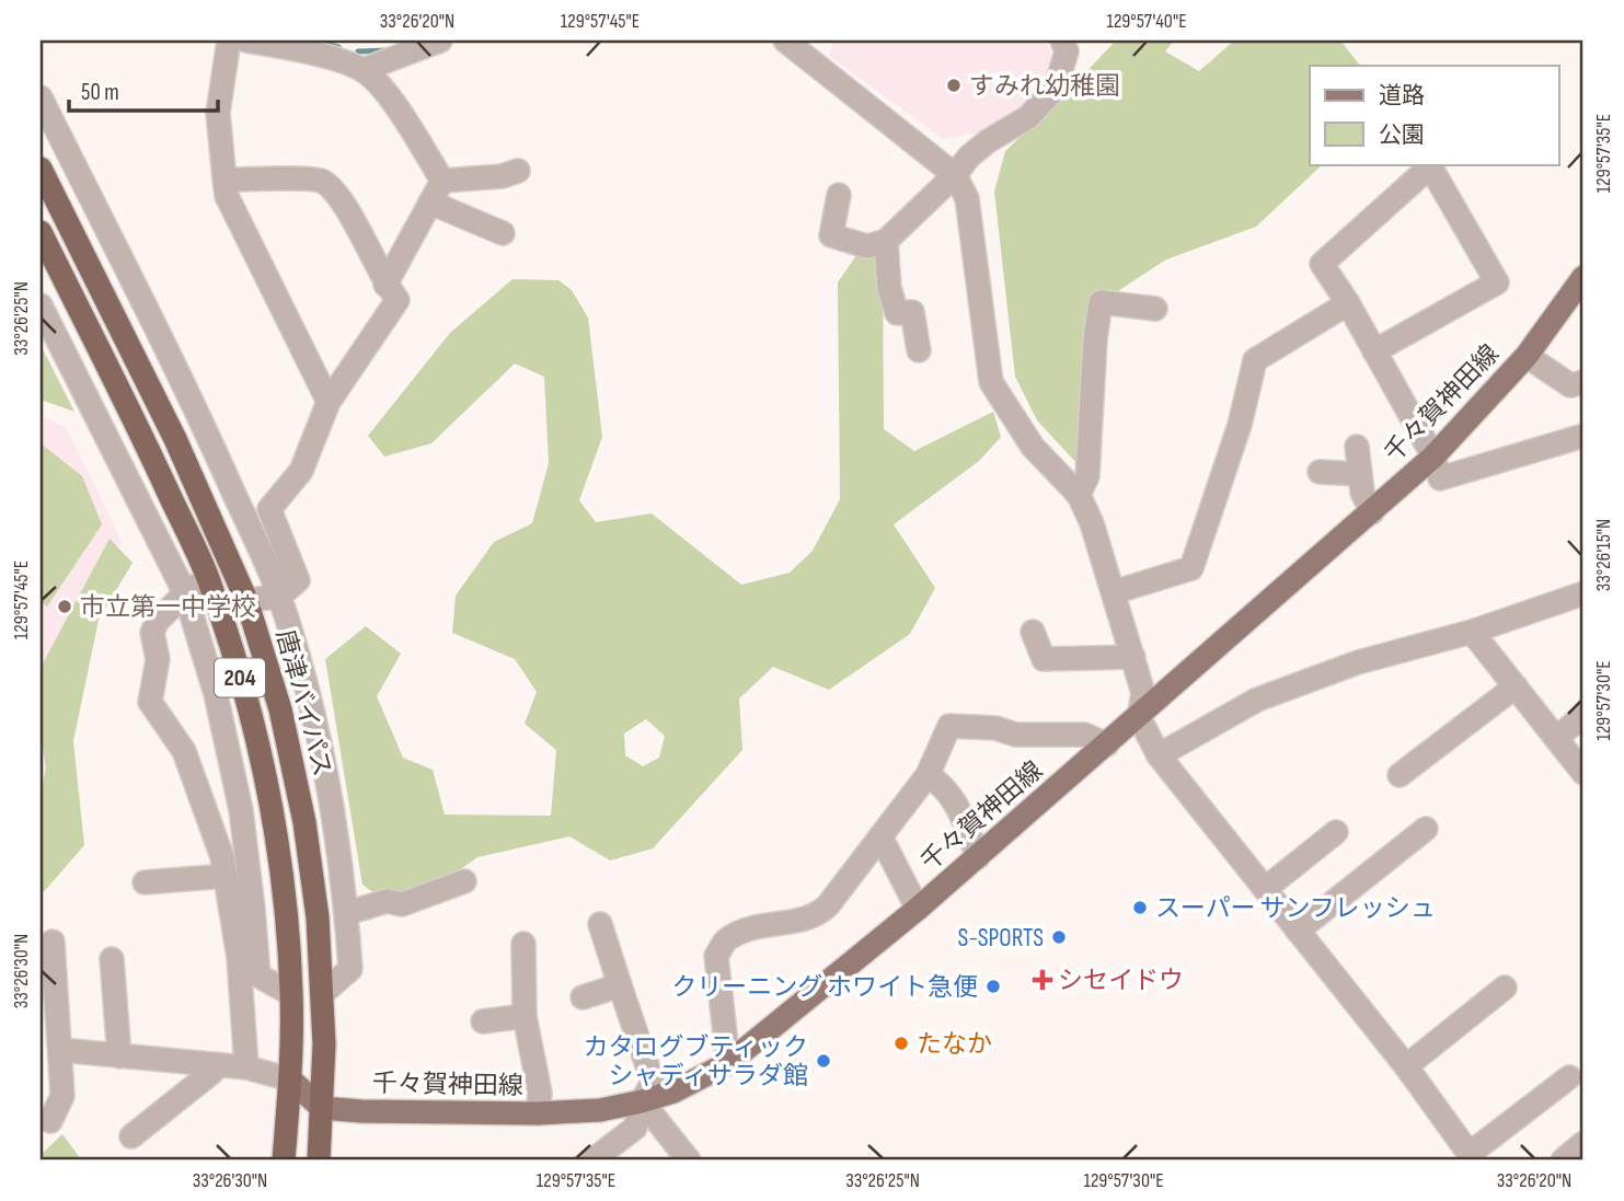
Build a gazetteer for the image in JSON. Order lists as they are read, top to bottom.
{
  "streets": {
    "highway": ["204", "唐津バイパス"],
    "main road": ["千々賀神田線"]
  },
  "crossings": [
    ["千々賀神田線", "唐津バイパス"]
  ],
  "places": {
    "other": [
      "すみれ幼稚園",
      "市立第一中学校",
      "スーパー サンフレッシュ",
      "S-SPORTS",
      "クリーニング ホワイト急便",
      "たなか",
      "カタログブティック シャディサラダ館"
    ],
    "health": ["シセイドウ"]
  },
  "legend": ["道路", "公園"],
  "scale_bar": "50 m",
  "coordinates": [
    "33°26'20\"N",
    "129°57'45\"E",
    "129°57'40\"E",
    "129°57'35\"E",
    "33°26'25\"N",
    "33°26'15\"N",
    "129°57'30\"E",
    "33°26'30\"N"
  ]
}
